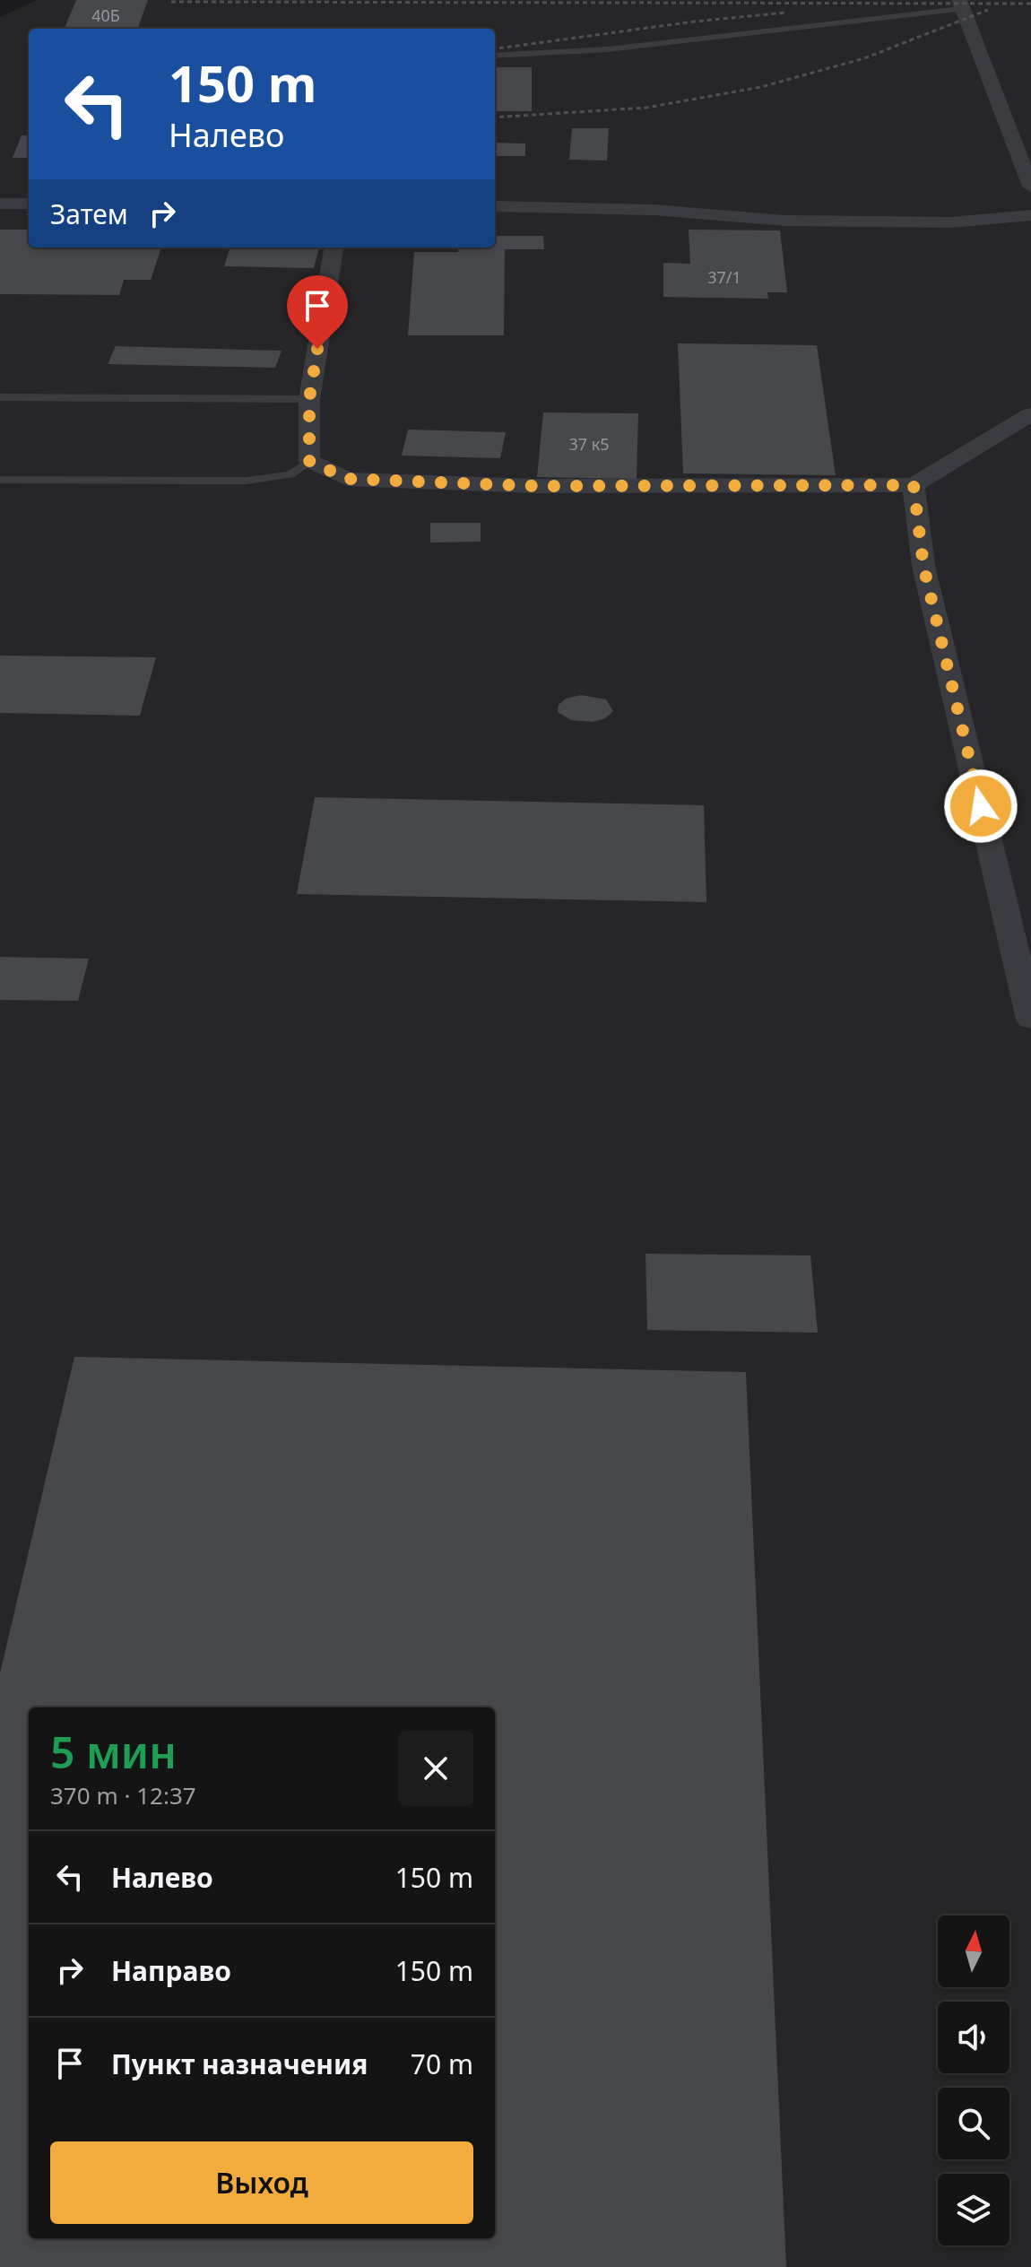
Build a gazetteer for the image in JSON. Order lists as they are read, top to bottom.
{
  "house_numbers": ["40Б", "37/1", "37 к5"],
  "north": "top",
  "page": {
    "turn": ["150 m", "Налево"],
    "then": "Затем",
    "heading": ["5 мин", "370 m · 12:37"],
    "list": [
      {
        "name": "Налево",
        "value": "150 m"
      },
      {
        "name": "Направо",
        "value": "150 m"
      },
      {
        "name": "Пункт назначения",
        "value": "70 m"
      }
    ],
    "buttons": "Выход"
  }
}
